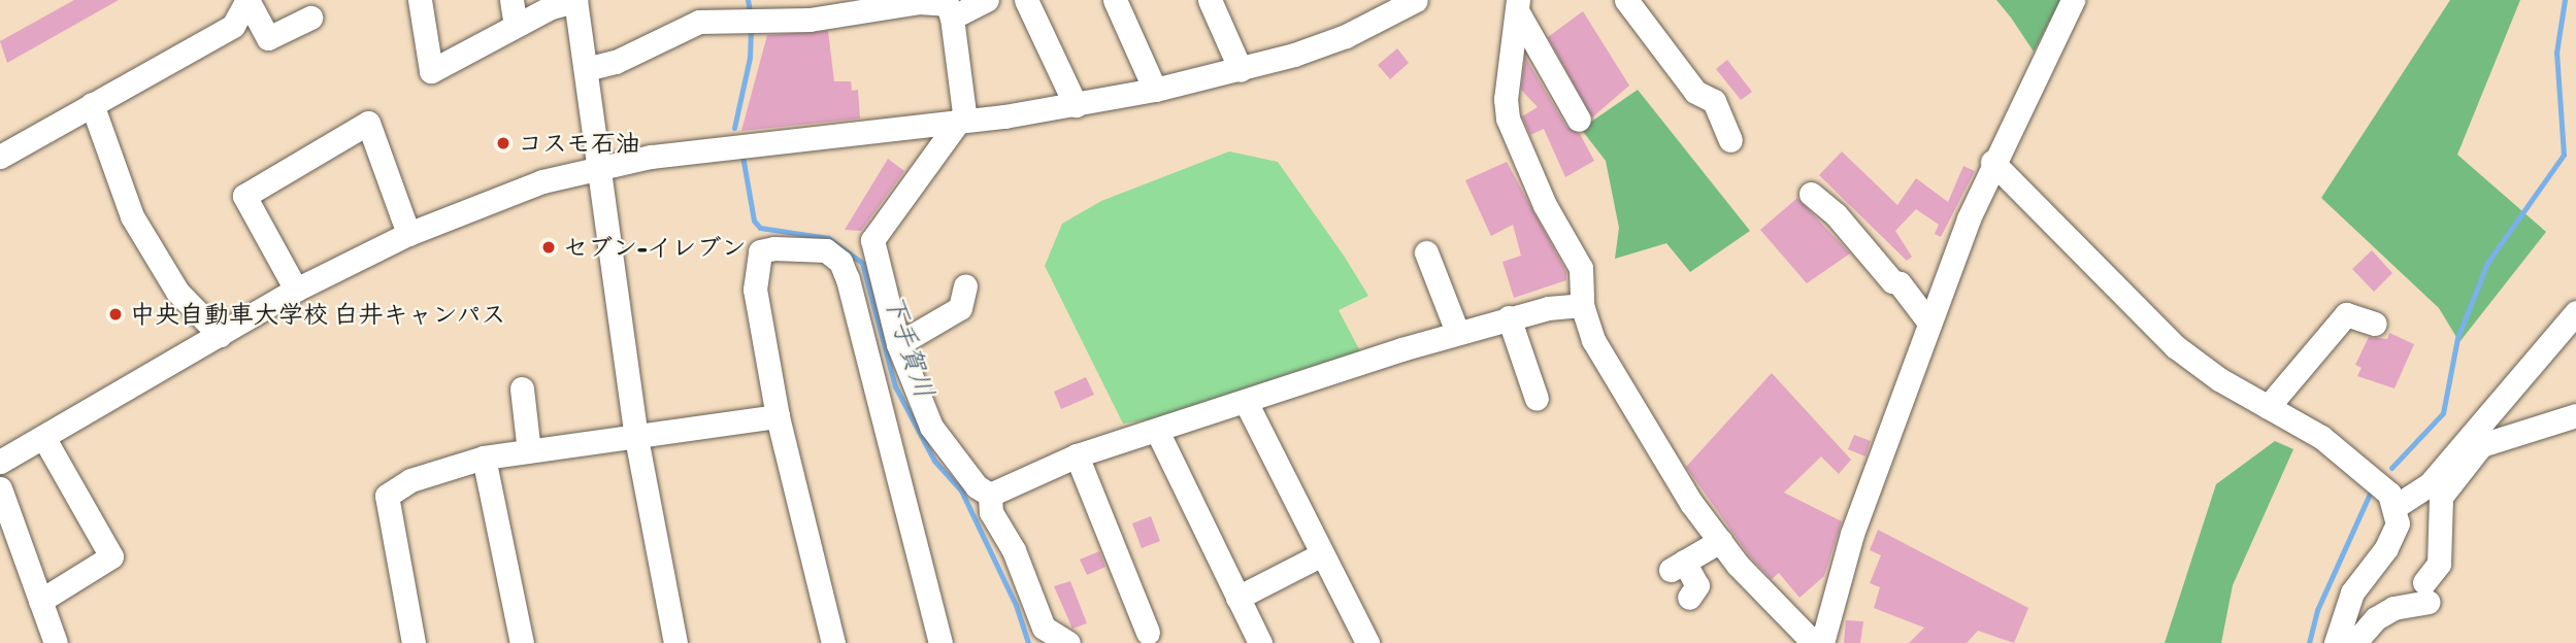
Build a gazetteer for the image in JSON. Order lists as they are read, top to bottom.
{
  "water": ["下手賀川"],
  "places": ["コスモ石油", "セブン-イレブン", "中央自動車大学校 白井キャンパス"]
}
